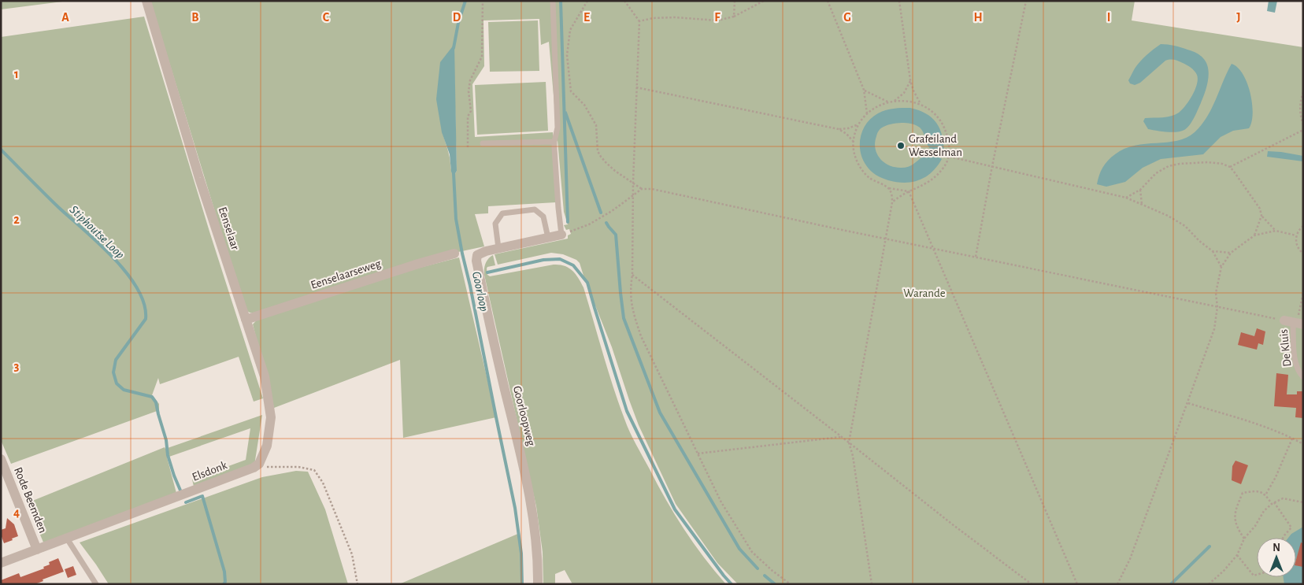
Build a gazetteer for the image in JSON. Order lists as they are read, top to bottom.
{
  "streets": {
    "street": [
      "Eenselaar",
      "Eenselaarseweg",
      "Goorloopweg",
      "Elsdonk",
      "Rode Beemden"
    ],
    "lane": ["De Kluis"]
  },
  "crossings": [
    ["Eenselaar", "Eenselaarseweg"],
    ["Eenselaar", "Elsdonk"],
    ["Elsdonk", "Rode Beemden"]
  ],
  "water": ["Stiphoutse Loop", "Goorloop"],
  "parks": ["Warande"],
  "places": ["Grafeiland Wesselman"],
  "north": "top",
  "grid": {
    "columns": [
      "A",
      "B",
      "C",
      "D",
      "E",
      "F",
      "G",
      "H",
      "I",
      "J"
    ],
    "rows": [
      "1",
      "2",
      "3",
      "4"
    ]
  }
}
